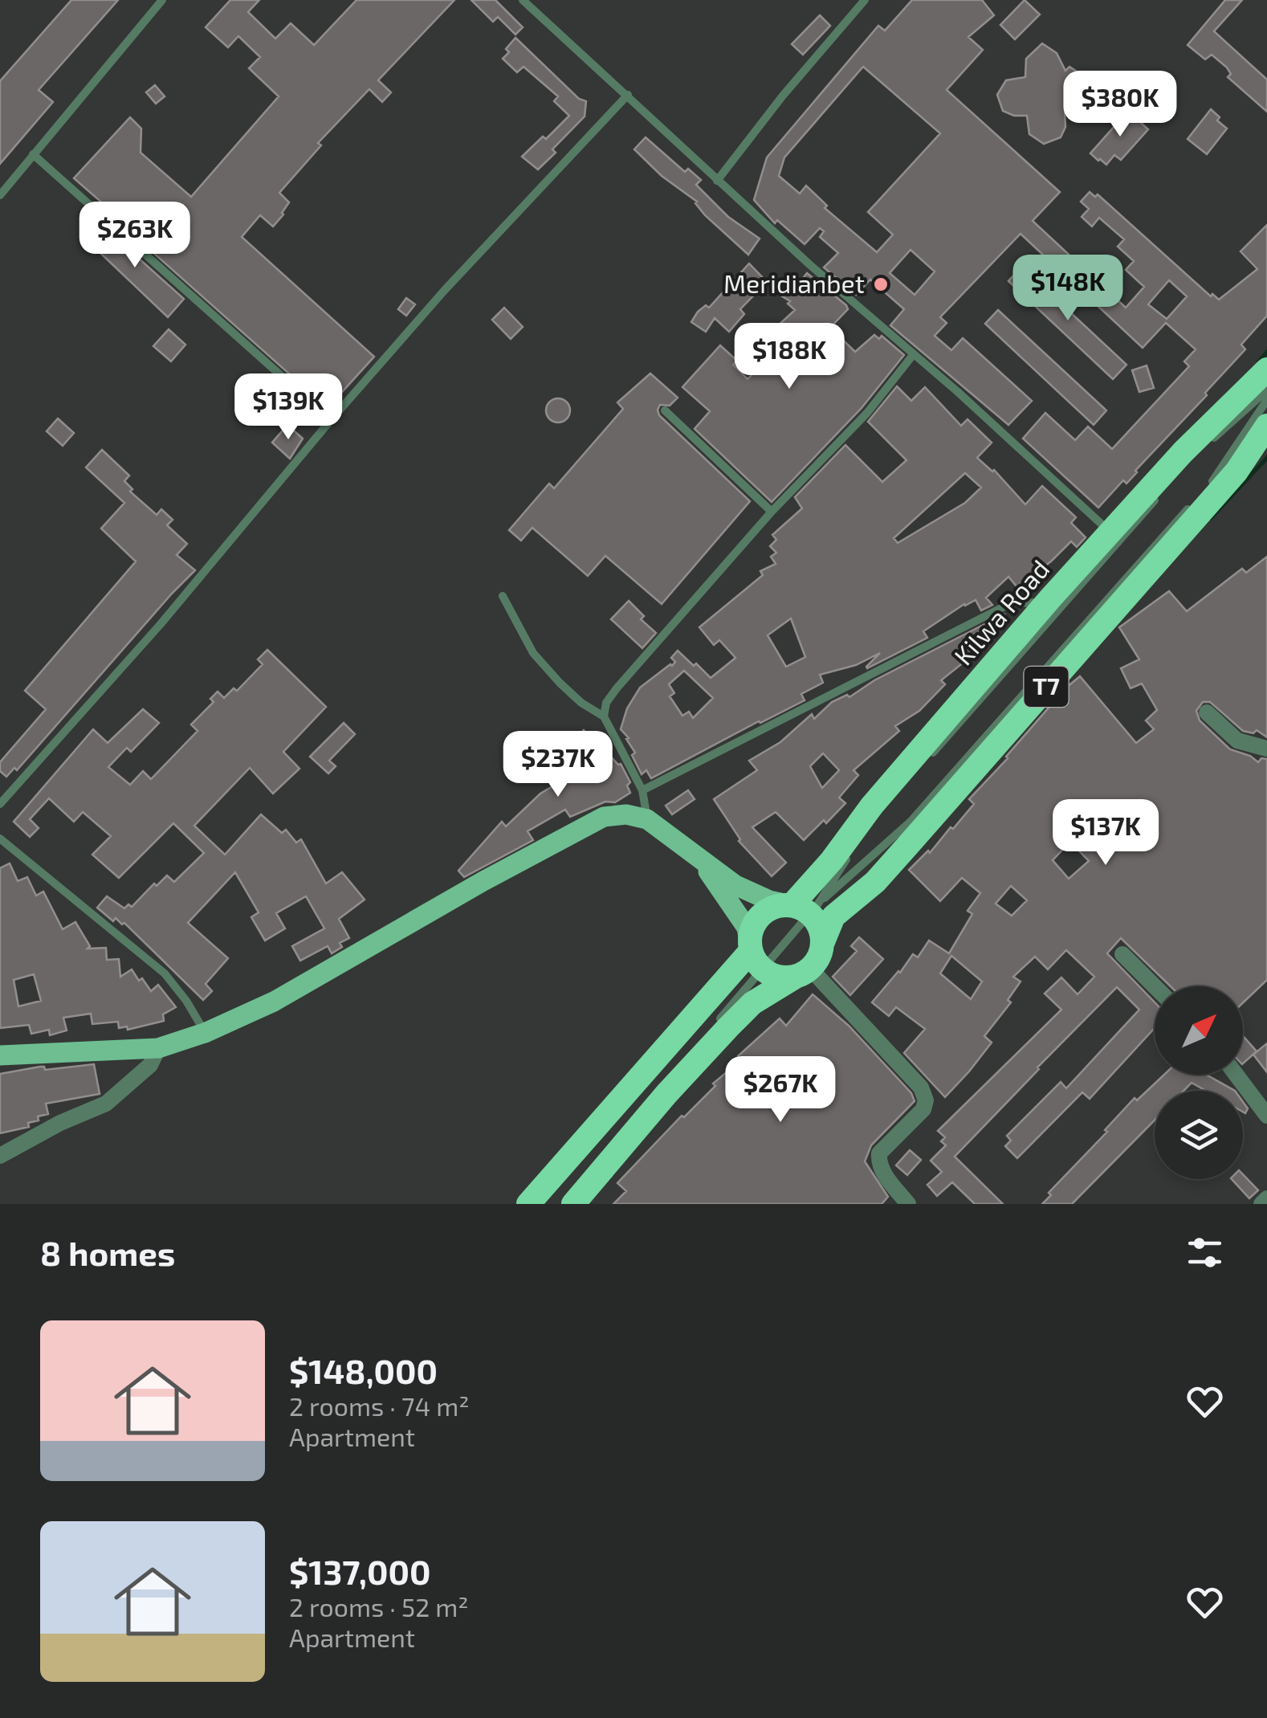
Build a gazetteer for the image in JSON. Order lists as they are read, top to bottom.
{
  "streets": {
    "highway": ["Kilwa Road", "T7"]
  },
  "crossings": [
    ["Kilwa Road", "T7"]
  ],
  "places": ["Meridianbet"],
  "north": "top right",
  "page": {
    "price": [
      "$380K",
      "$263K",
      "$148K",
      "$188K",
      "$139K",
      "$237K",
      "$137K",
      "$267K"
    ],
    "heading": "8 homes",
    "list": [
      {
        "name": "$148,000",
        "note": "2 rooms · 74 m² · Apartment"
      },
      {
        "name": "$137,000",
        "note": "2 rooms · 52 m² · Apartment"
      }
    ]
  }
}
